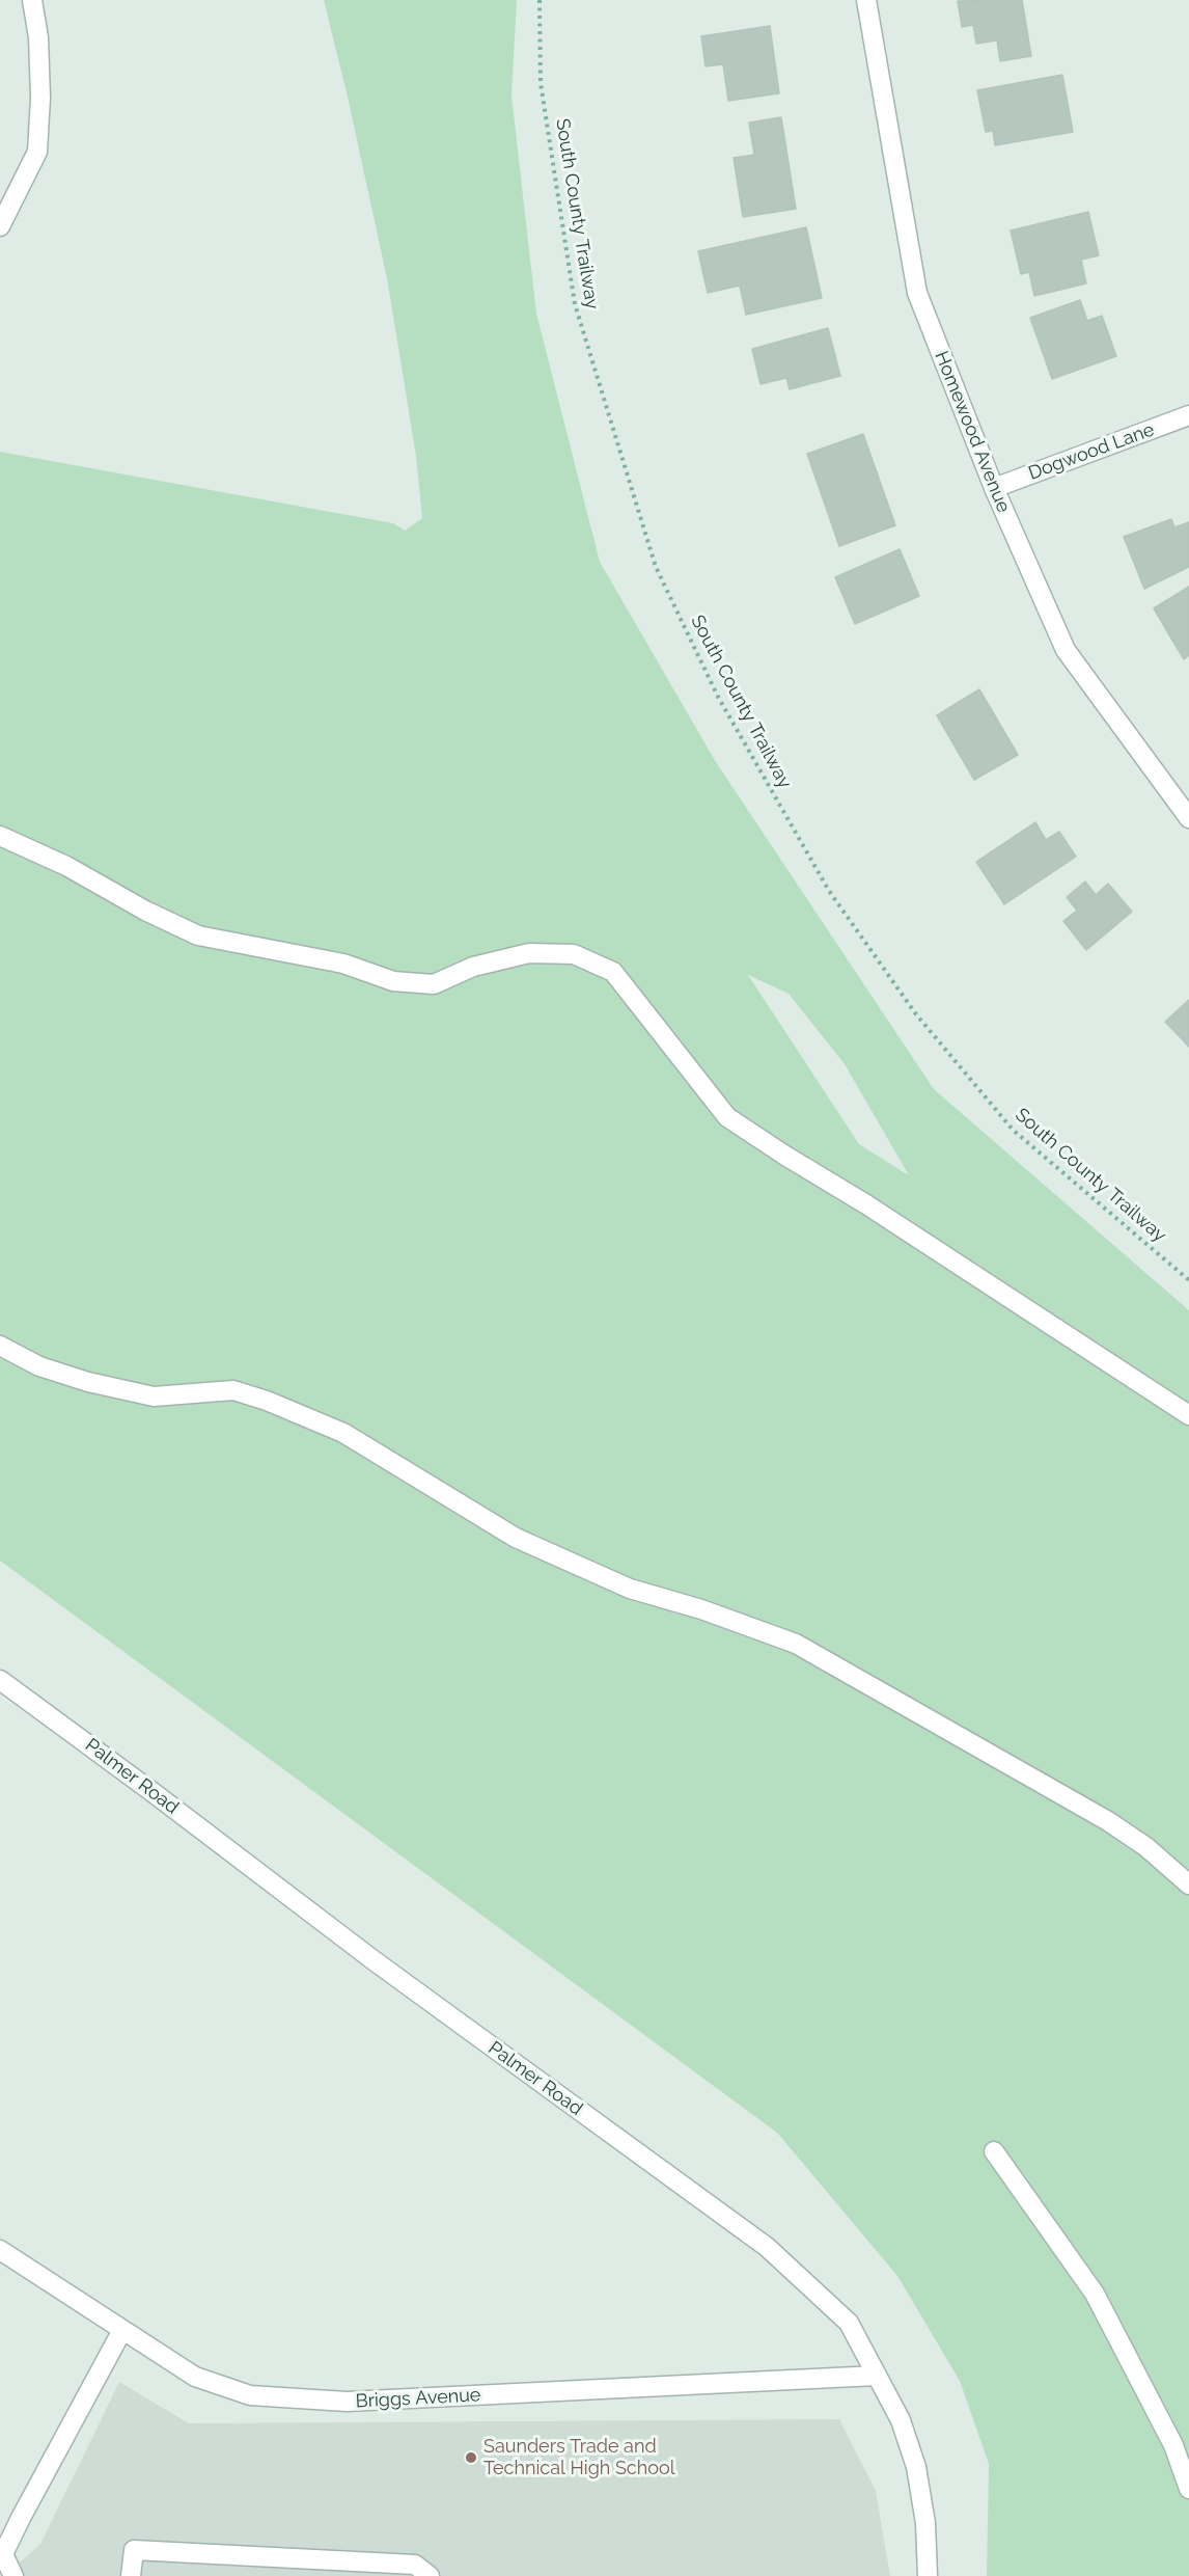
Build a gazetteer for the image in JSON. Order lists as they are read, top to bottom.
{
  "streets": {
    "street": [
      "Homewood Avenue",
      "Dogwood Lane",
      "Palmer Road",
      "Briggs Avenue"
    ],
    "path": ["South County Trailway"]
  },
  "crossings": [
    ["Homewood Avenue", "Dogwood Lane"],
    ["Palmer Road", "Briggs Avenue"]
  ],
  "places": ["Saunders Trade and Technical High School"]
}
